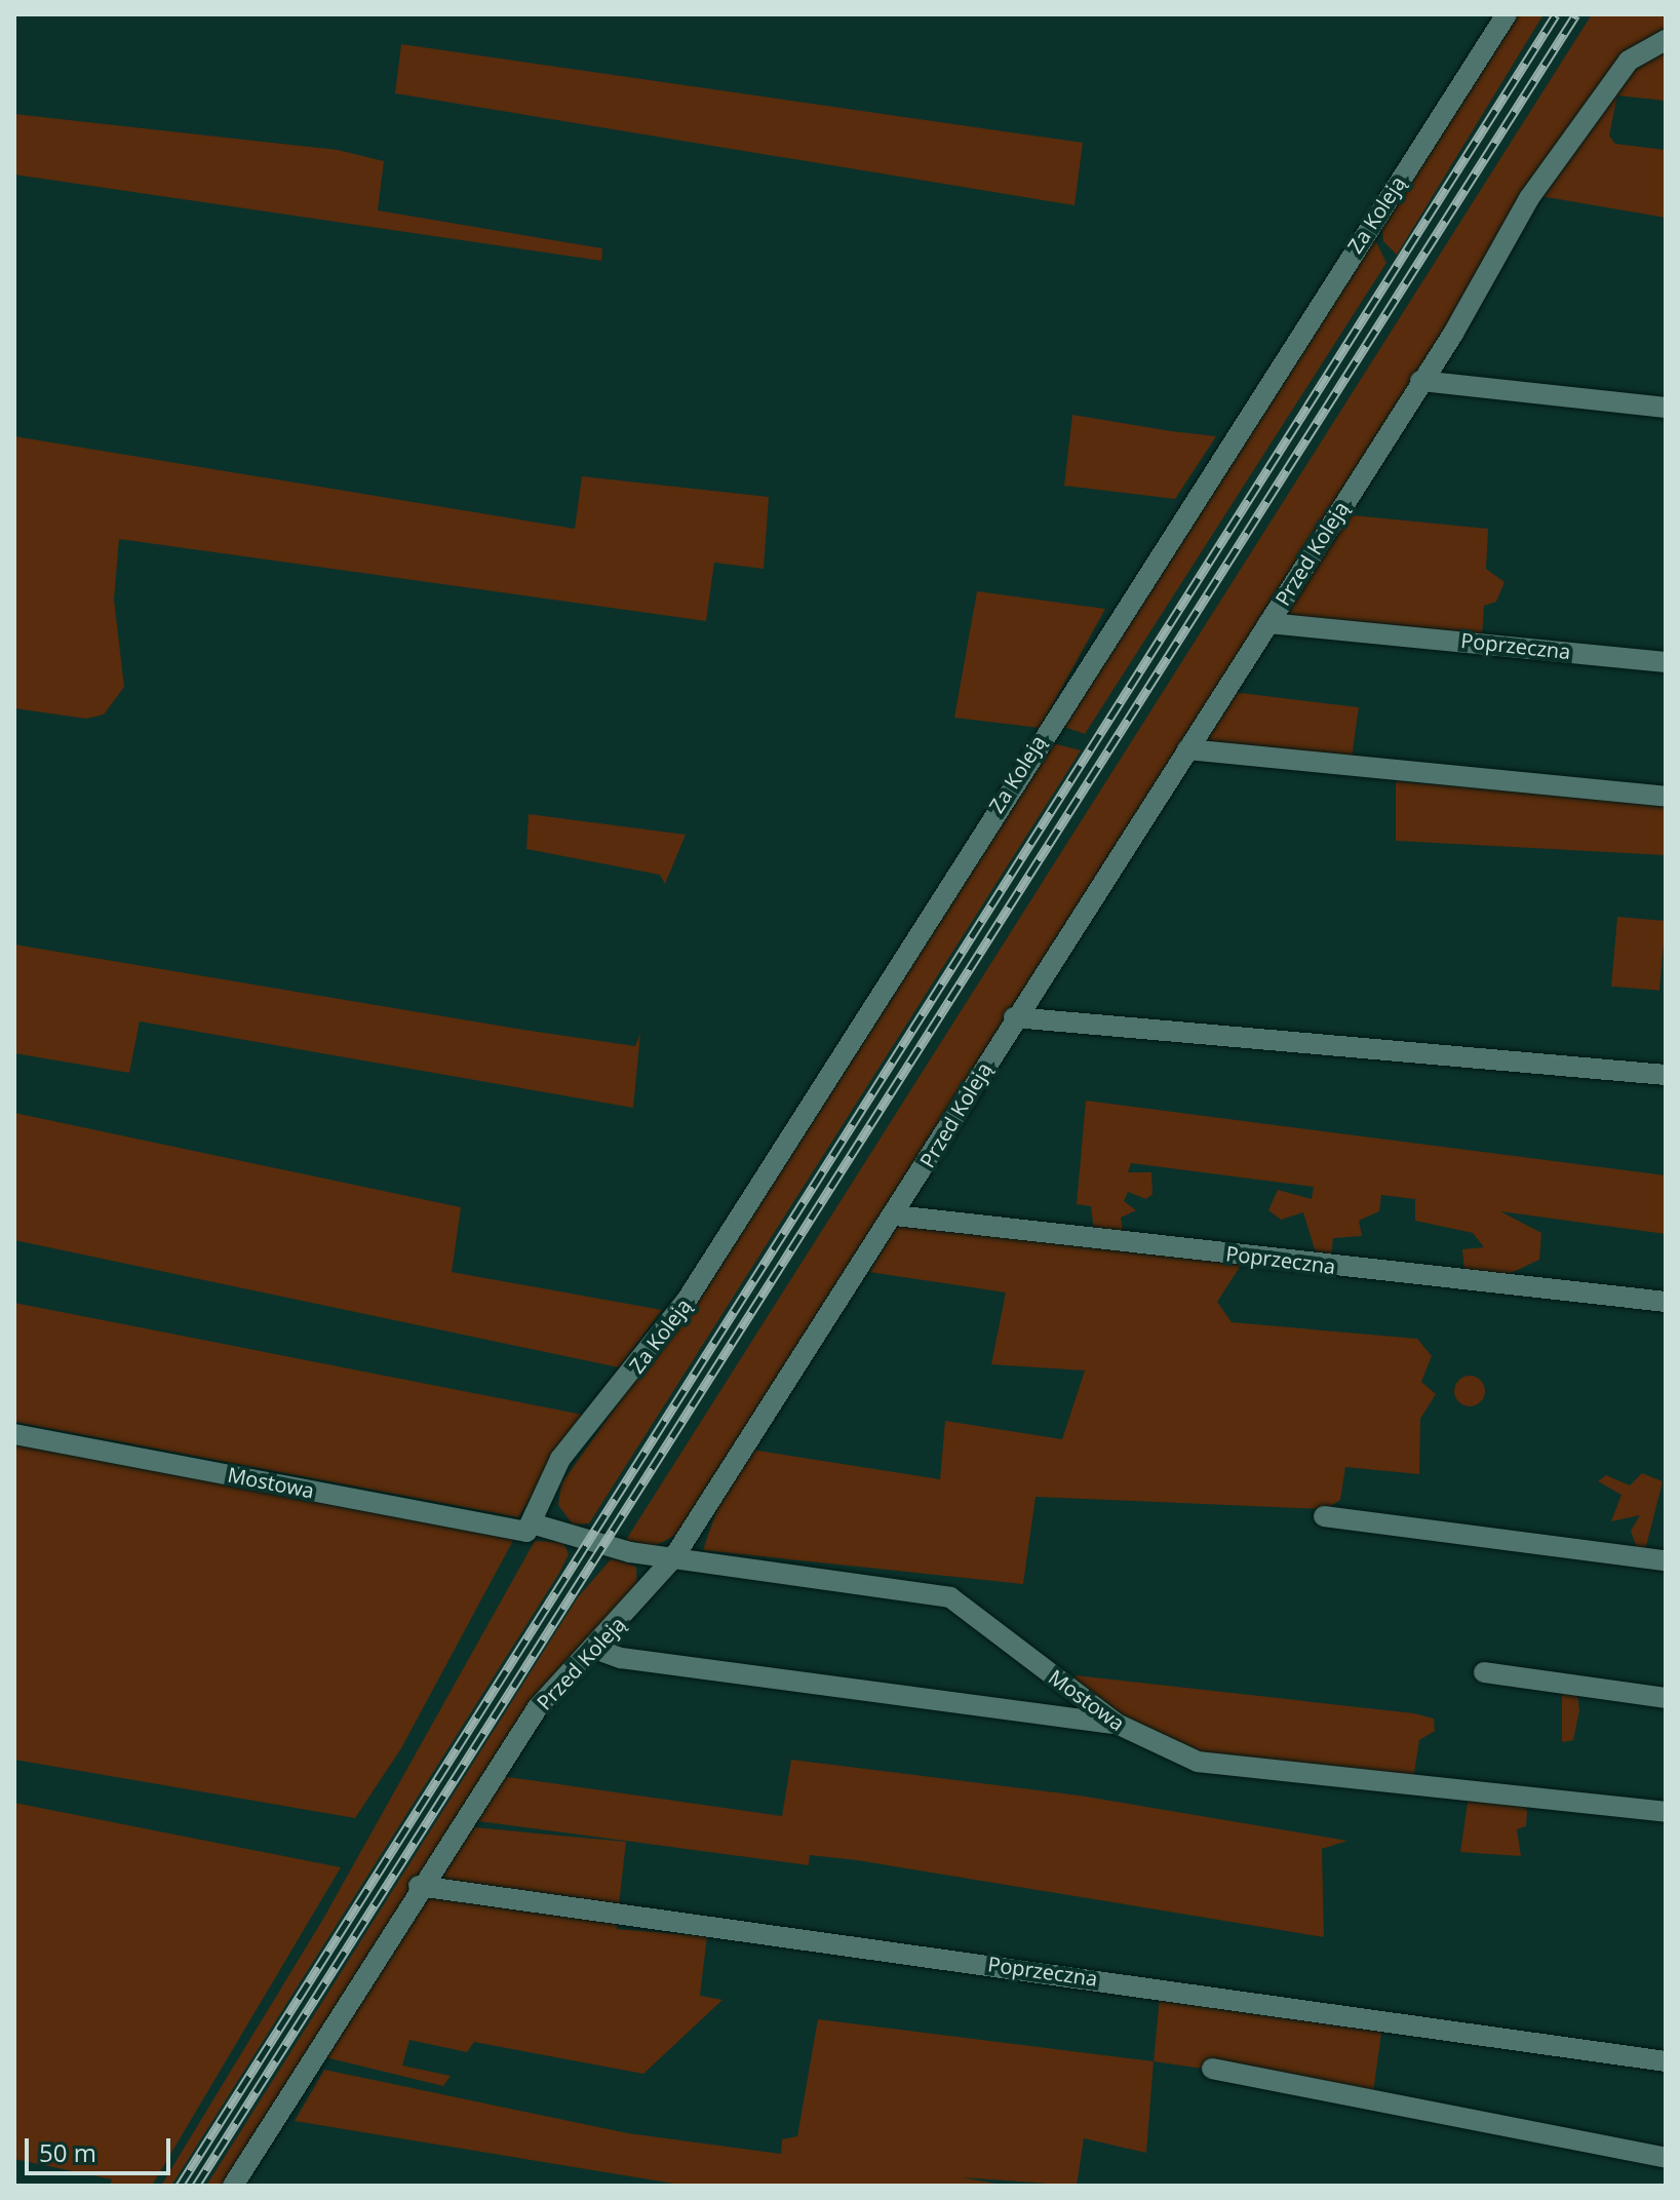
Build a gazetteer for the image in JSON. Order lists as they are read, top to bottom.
{
  "streets": {
    "street": [
      "Za Koleją",
      "Przed Koleją",
      "Poprzeczna",
      "Mostowa"
    ]
  },
  "crossings": [
    ["Za Koleją", "Mostowa"],
    ["Przed Koleją", "Poprzeczna"],
    ["Przed Koleją", "Mostowa"]
  ],
  "scale_bar": "50 m"
}
